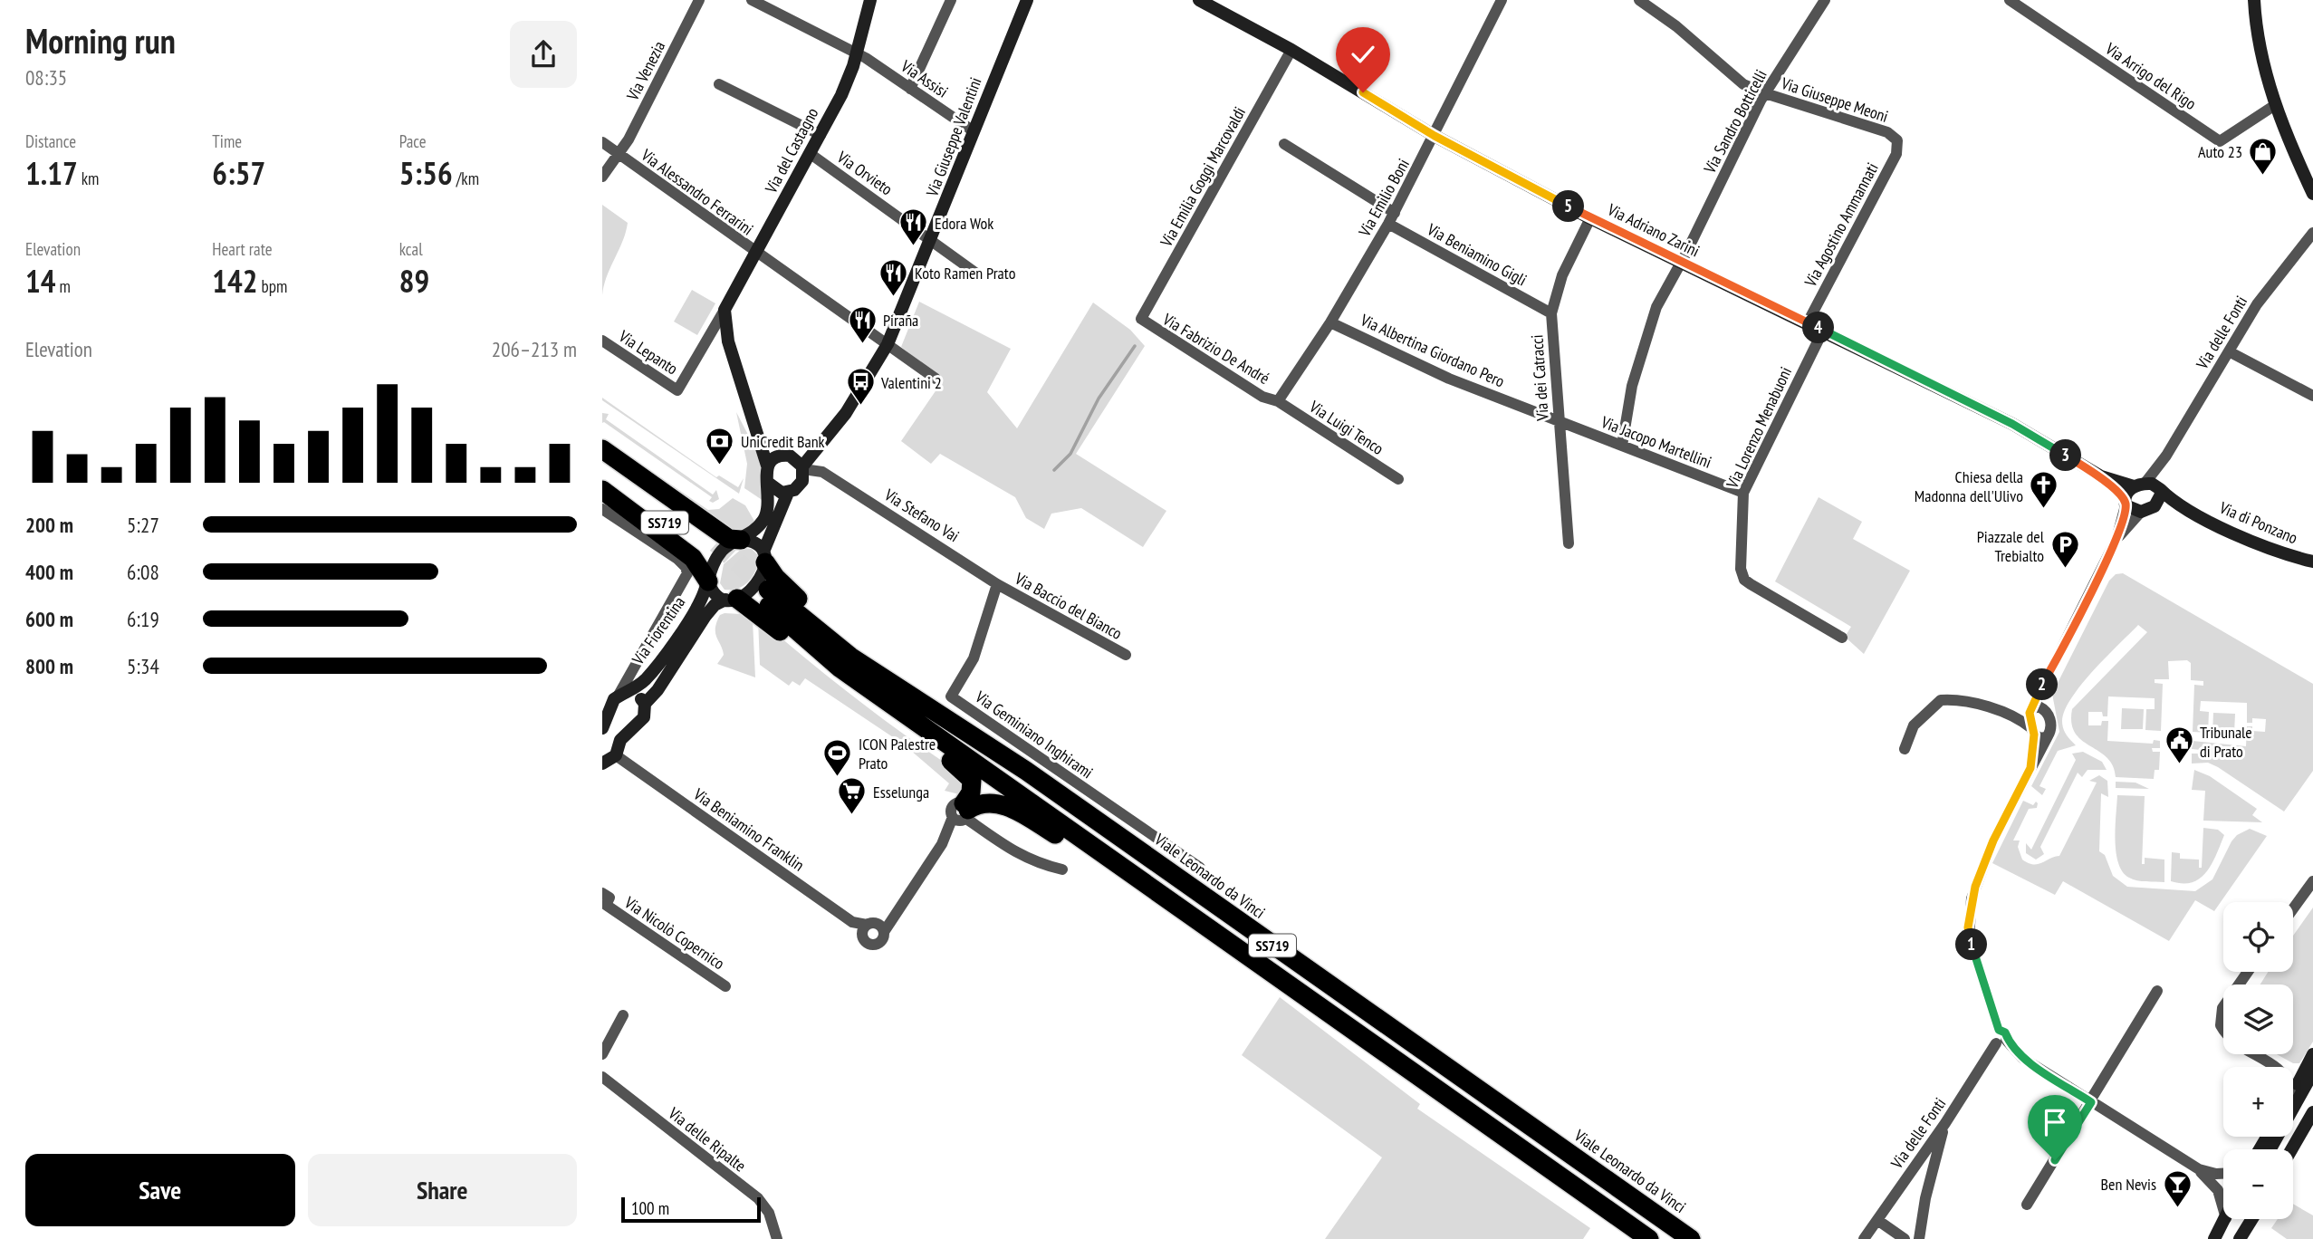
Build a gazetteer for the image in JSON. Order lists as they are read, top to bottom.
{
  "streets": {
    "highway": ["SS719", "Viale Leonardo da Vinci"],
    "street": [
      "Via Venezia",
      "Via Arrigo del Rigo",
      "Via Assisi",
      "Via Giuseppe Meoni",
      "Via Sandro Botticelli",
      "Via Giuseppe Valentini",
      "Via del Castagno",
      "Via Orvieto",
      "Via Emilia Goggi Marcovaldi",
      "Via Alessandro Ferrarini",
      "Via Emilio Boni",
      "Via Agostino Ammannati",
      "Via Adriano Zarini",
      "Via Beniamino Gigli",
      "Via delle Fonti",
      "Via Fabrizio De André",
      "Via Albertina Giordano Pero",
      "Via Lepanto",
      "Via dei Catracci",
      "Via Luigi Tenco",
      "Via Lorenzo Menabuoni",
      "Via Jacopo Martellini",
      "Via Stefano Vai",
      "Via di Ponzano",
      "Via Baccio del Bianco",
      "Via Fiorentina",
      "Via Geminiano Inghirami",
      "Via Beniamino Franklin",
      "Via Nicolò Copernico",
      "Via delle Ripalte"
    ]
  },
  "crossings": [
    ["Via Venezia", "Via Alessandro Ferrarini"],
    ["Via Assisi", "Via Giuseppe Valentini"],
    ["Via Assisi", "Via del Castagno"],
    ["Via Giuseppe Meoni", "Via Sandro Botticelli"],
    ["Via Giuseppe Meoni", "Via Agostino Ammannati"],
    ["Via Sandro Botticelli", "Via Adriano Zarini"],
    ["Via Sandro Botticelli", "Via Jacopo Martellini"],
    ["Via Giuseppe Valentini", "Via Orvieto"],
    ["Via Giuseppe Valentini", "Via Alessandro Ferrarini"],
    ["Via del Castagno", "Via Orvieto"],
    ["Via del Castagno", "Via Alessandro Ferrarini"],
    ["Via del Castagno", "Via Lepanto"],
    ["Via Emilia Goggi Marcovaldi", "Via Adriano Zarini"],
    ["Via Emilia Goggi Marcovaldi", "Via Fabrizio De André"],
    ["Via Emilio Boni", "Via Adriano Zarini"],
    ["Via Emilio Boni", "Via Beniamino Gigli"],
    ["Via Emilio Boni", "Via Fabrizio De André"],
    ["Via Emilio Boni", "Via Albertina Giordano Pero"],
    ["Via Emilio Boni", "Via Luigi Tenco"],
    ["Via Agostino Ammannati", "Via Adriano Zarini"],
    ["Via Adriano Zarini", "Via dei Catracci"],
    ["Via Adriano Zarini", "Via Lorenzo Menabuoni"],
    ["Via Beniamino Gigli", "Via dei Catracci"],
    ["Via Fabrizio De André", "Via Luigi Tenco"],
    ["Via Albertina Giordano Pero", "Via dei Catracci"],
    ["Via Albertina Giordano Pero", "Via Jacopo Martellini"],
    ["Via dei Catracci", "Via Jacopo Martellini"],
    ["Via Lorenzo Menabuoni", "Via Jacopo Martellini"],
    ["Via Stefano Vai", "Via Baccio del Bianco"],
    ["Via Stefano Vai", "Via Geminiano Inghirami"],
    ["Via Baccio del Bianco", "Via Geminiano Inghirami"],
    ["Via Fiorentina", "Via Beniamino Franklin"]
  ],
  "places": {
    "shop": ["Auto 23"],
    "restaurant": ["Edora Wok", "Koto Ramen Prato", "Piraña"],
    "bus stop": ["Valentini 2"],
    "bank": ["UniCredit Bank"],
    "church": ["Chiesa della Madonna dell'Ulivo"],
    "parking": ["Piazzale del Trebialto"],
    "public building": ["Tribunale di Prato"],
    "sports": ["ICON Palestre Prato"],
    "supermarket": ["Esselunga"],
    "bar": ["Ben Nevis"]
  },
  "scale_bar": "100 m",
  "page": {
    "heading": ["Morning run", "08:35"],
    "stats": [
      ["Distance", "1.17 km"],
      ["Time", "6:57"],
      ["Pace", "5:56 /km"],
      ["Elevation", "14 m"],
      ["Heart rate", "142 bpm"],
      ["kcal", "89"]
    ],
    "pins": [
      "5",
      "4",
      "3",
      "2",
      "1"
    ],
    "chart": ["Elevation", "206–213 m"],
    "list": [
      {
        "name": "200 m",
        "note": "5:27"
      },
      {
        "name": "400 m",
        "note": "6:08"
      },
      {
        "name": "600 m",
        "note": "6:19"
      },
      {
        "name": "800 m",
        "note": "5:34"
      }
    ],
    "map_buttons": ["+", "−"],
    "buttons": ["Save", "Share"],
    "scale": "100 m"
  }
}
